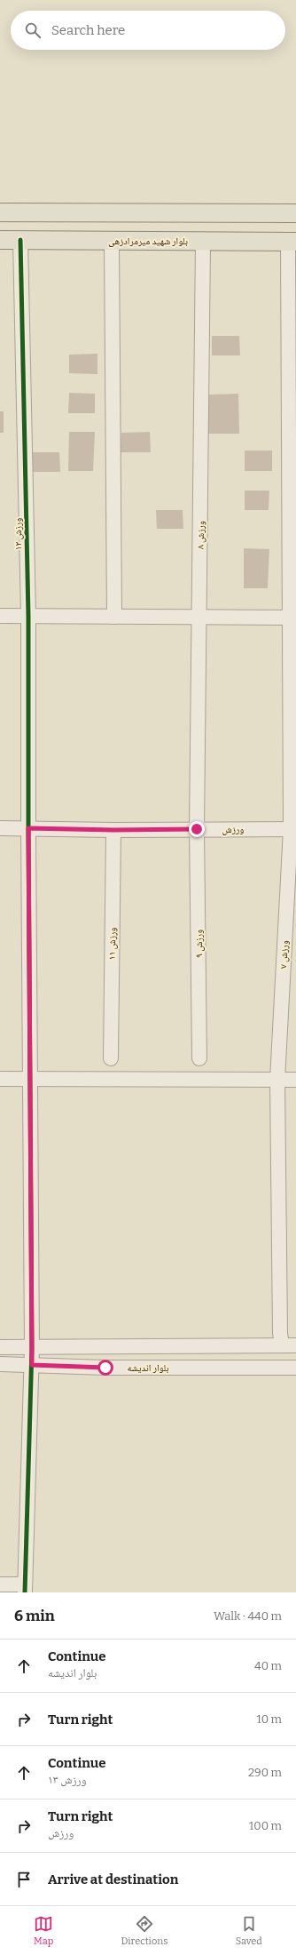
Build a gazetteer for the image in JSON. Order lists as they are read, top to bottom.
{
  "streets": {
    "main road": ["بلوار شهید میرمرادزهی"],
    "street": [
      "ورزش ۱۲",
      "ورزش ۸",
      "ورزش",
      "ورزش ۱۱",
      "ورزش ۹",
      "ورزش ۷",
      "بلوار اندیشه"
    ]
  },
  "crossings": [
    ["بلوار شهید میرمرادزهی", "ورزش ۱۲"],
    ["بلوار شهید میرمرادزهی", "ورزش ۸"],
    ["بلوار شهید میرمرادزهی", "ورزش ۷"],
    ["ورزش ۱۲", "ورزش"],
    ["ورزش ۱۲", "بلوار اندیشه"],
    ["ورزش ۸", "ورزش"],
    ["ورزش ۸", "ورزش ۹"],
    ["ورزش", "ورزش ۱۱"],
    ["ورزش", "ورزش ۹"],
    ["ورزش", "ورزش ۷"]
  ],
  "page": {
    "search": "Search here",
    "heading": ["6 min", "Walk · 440 m"],
    "list": [
      ["Continue", "بلوار اندیشه", "40 m"],
      ["Turn right", "10 m"],
      ["Continue", "ورزش ۱۳", "290 m"],
      ["Turn right", "ورزش", "100 m"],
      "Arrive at destination"
    ],
    "nav": ["Map", "Directions", "Saved"]
  }
}
